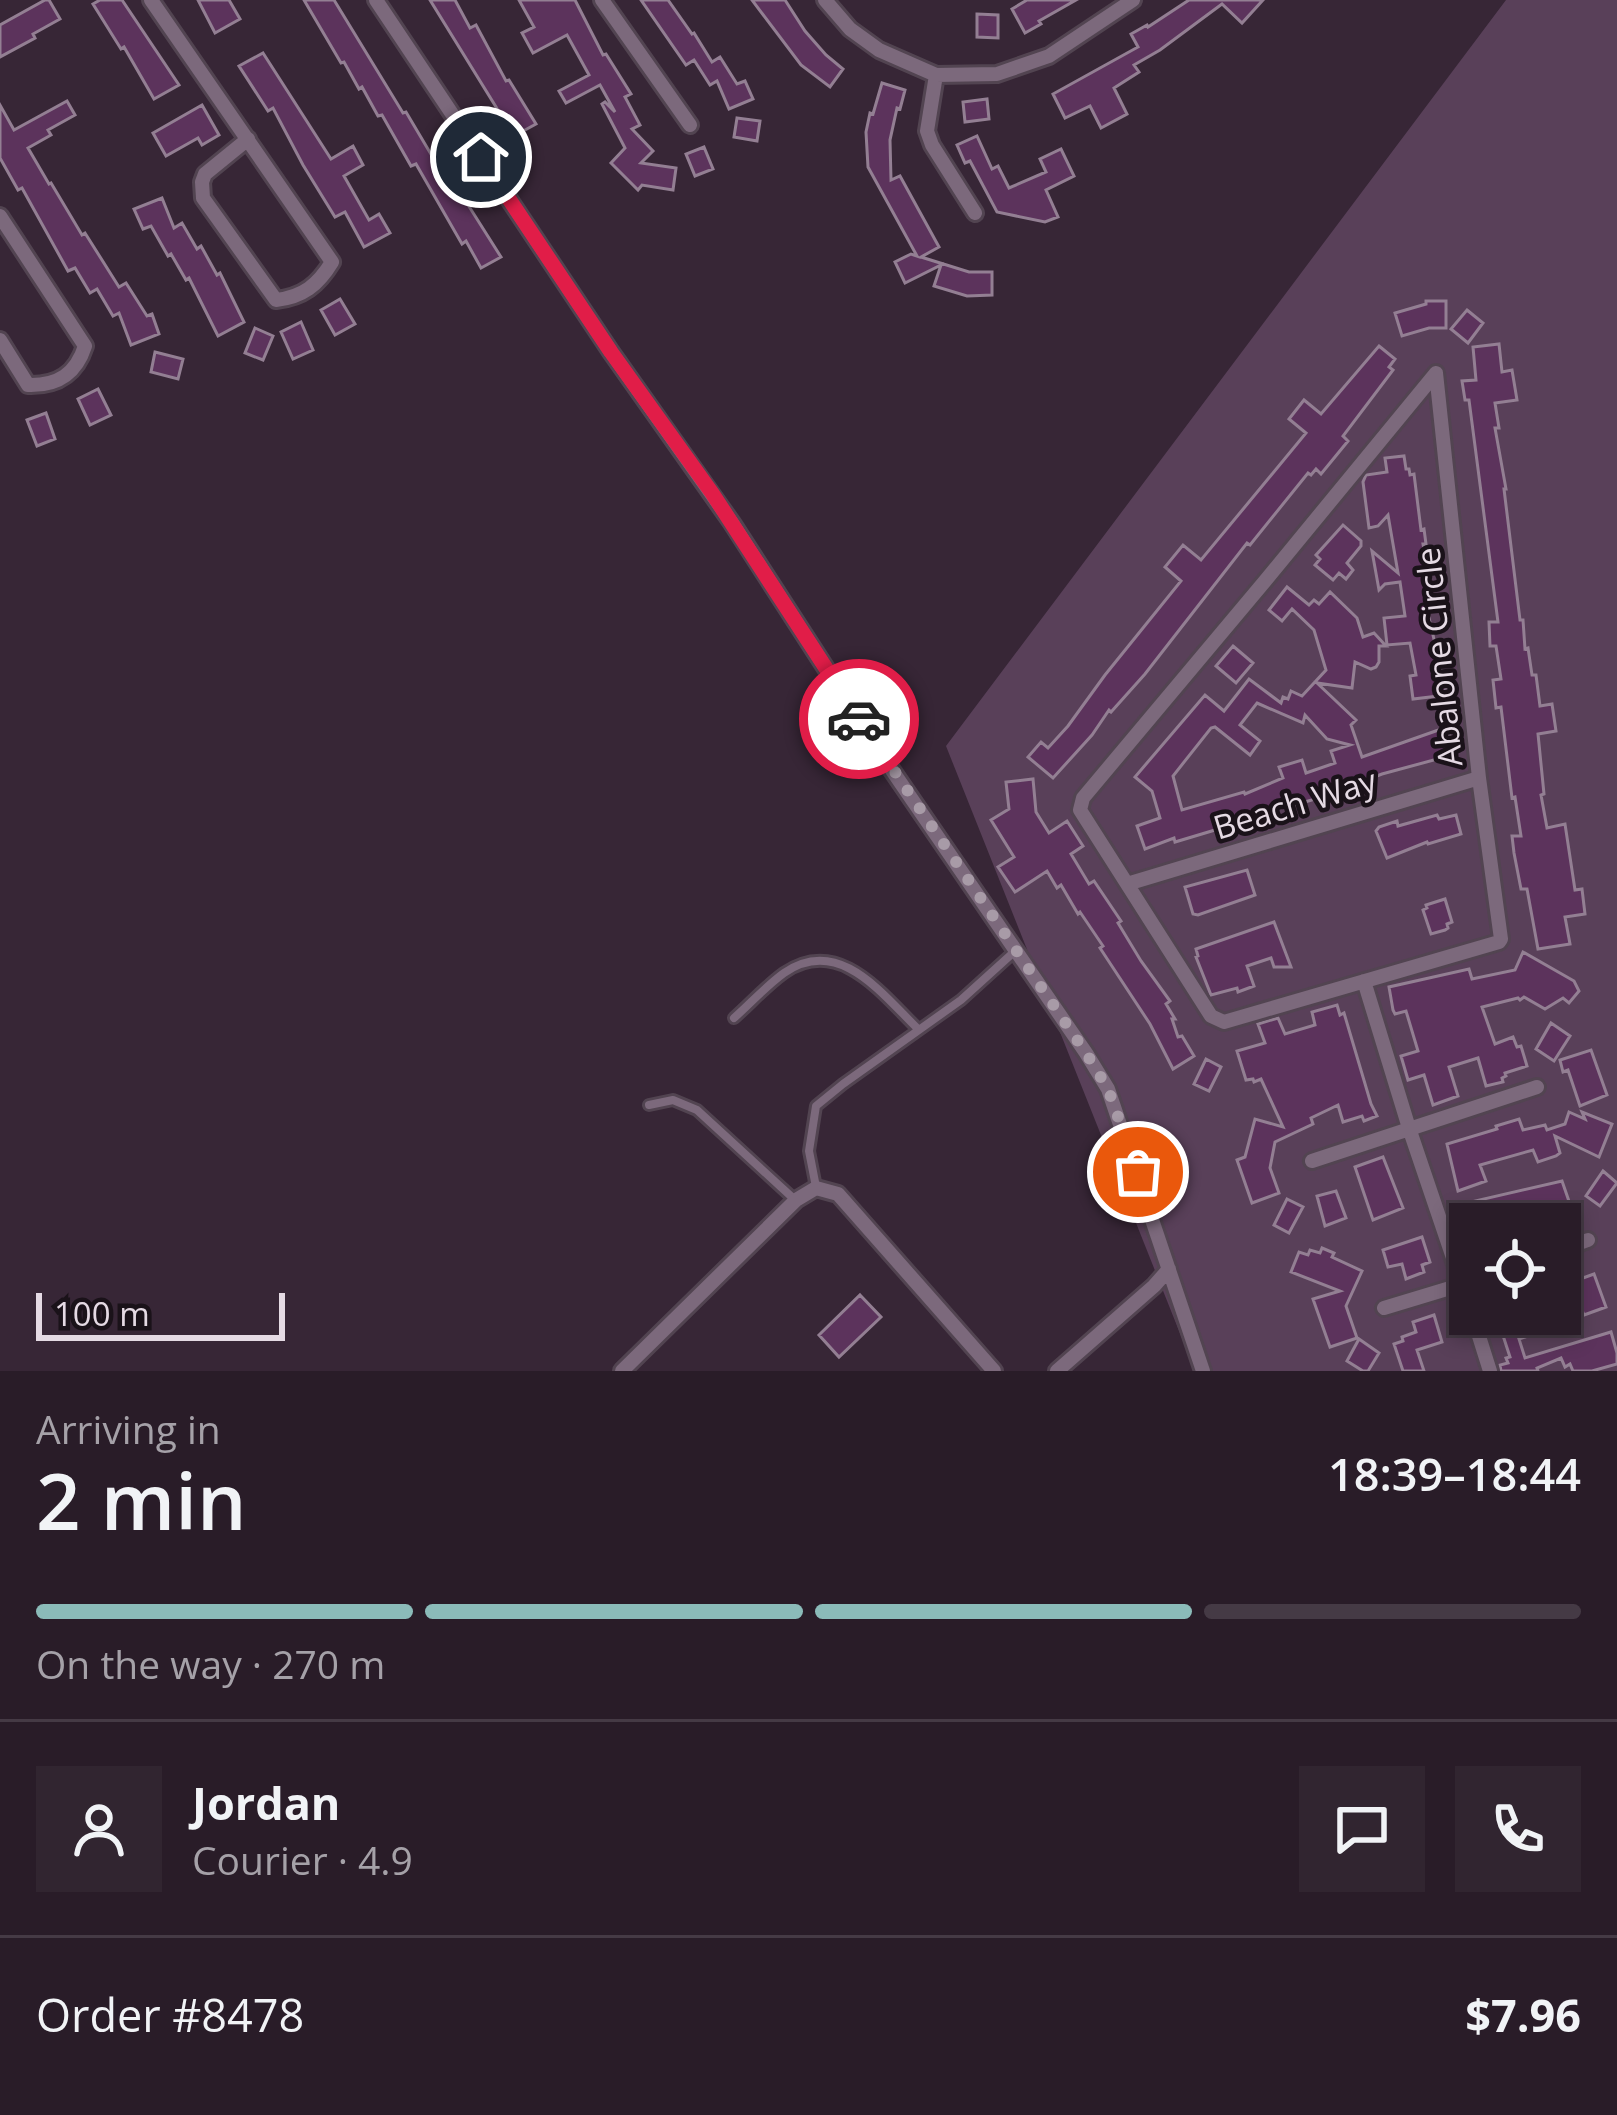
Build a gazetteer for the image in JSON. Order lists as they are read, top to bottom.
{
  "streets": {
    "street": ["Abalone Circle", "Beach Way"]
  },
  "crossings": [
    ["Abalone Circle", "Beach Way"]
  ],
  "scale_bar": "100 m",
  "page": {
    "scale": "100 m",
    "heading": ["2 min", "Arriving in", "18:39–18:44"],
    "panel": [
      "Jordan",
      "Courier · 4.9",
      "Order #8478",
      "$7.96"
    ],
    "bar": "On the way · 270 m"
  }
}
